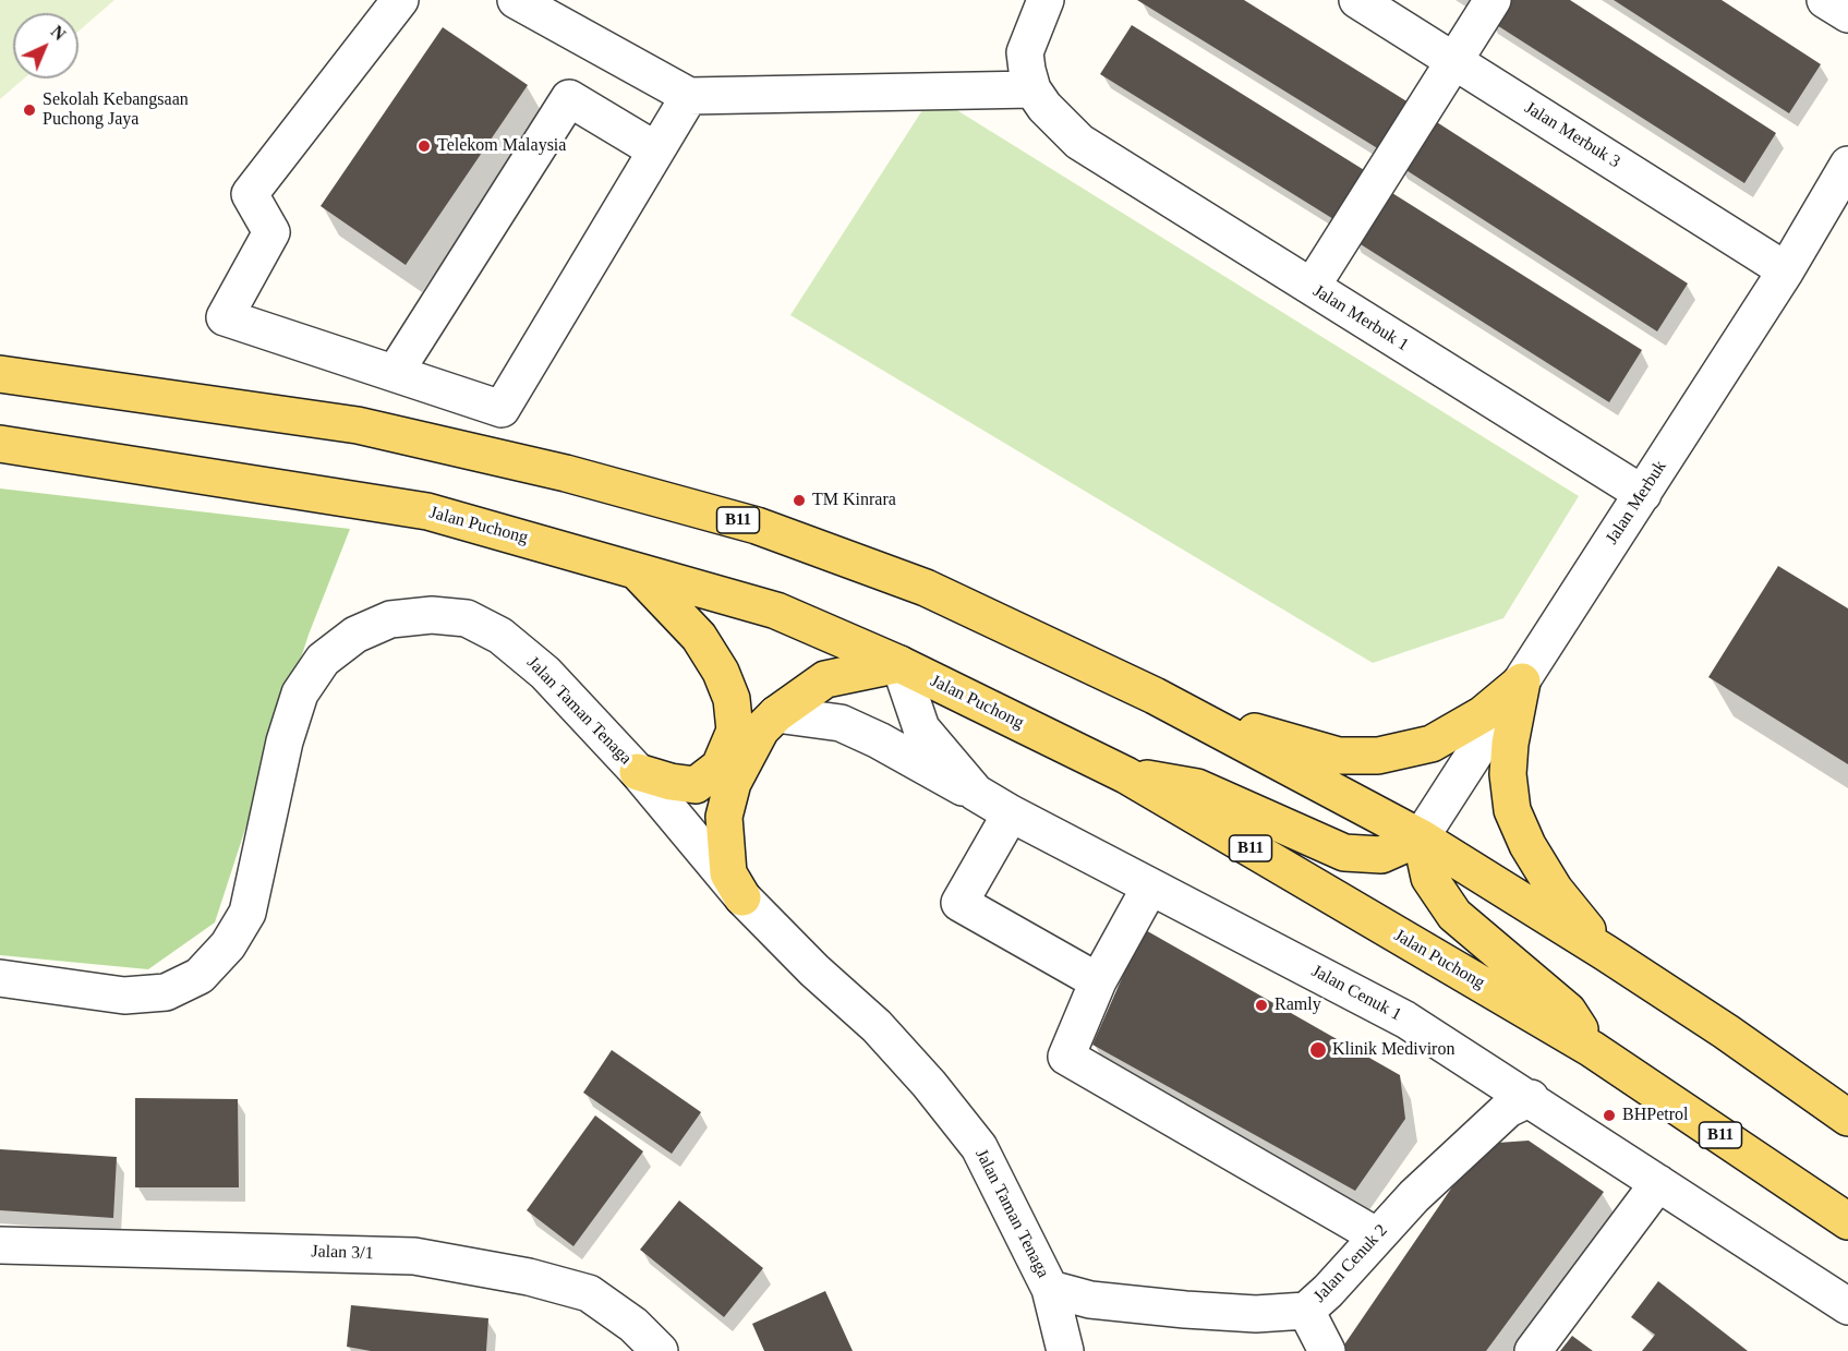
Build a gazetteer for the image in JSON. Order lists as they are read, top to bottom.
{
  "streets": {
    "main road": ["B11", "Jalan Puchong"],
    "street": [
      "Jalan Merbuk 3",
      "Jalan Merbuk 1",
      "Jalan Merbuk",
      "Jalan Taman Tenaga",
      "Jalan Cenuk 1",
      "Jalan 3/1",
      "Jalan Cenuk 2"
    ]
  },
  "crossings": [
    ["Jalan Merbuk 3", "Jalan Merbuk"],
    ["Jalan Merbuk 1", "Jalan Merbuk"],
    ["Jalan Merbuk", "B11"],
    ["Jalan Puchong", "Jalan Cenuk 1"],
    ["Jalan Taman Tenaga", "Jalan Cenuk 2"],
    ["Jalan Cenuk 1", "Jalan Cenuk 2"]
  ],
  "places": [
    "Sekolah Kebangsaan Puchong Jaya",
    "Telekom Malaysia",
    "TM Kinrara",
    "Ramly",
    "Klinik Mediviron",
    "BHPetrol"
  ],
  "north": "top right"
}
